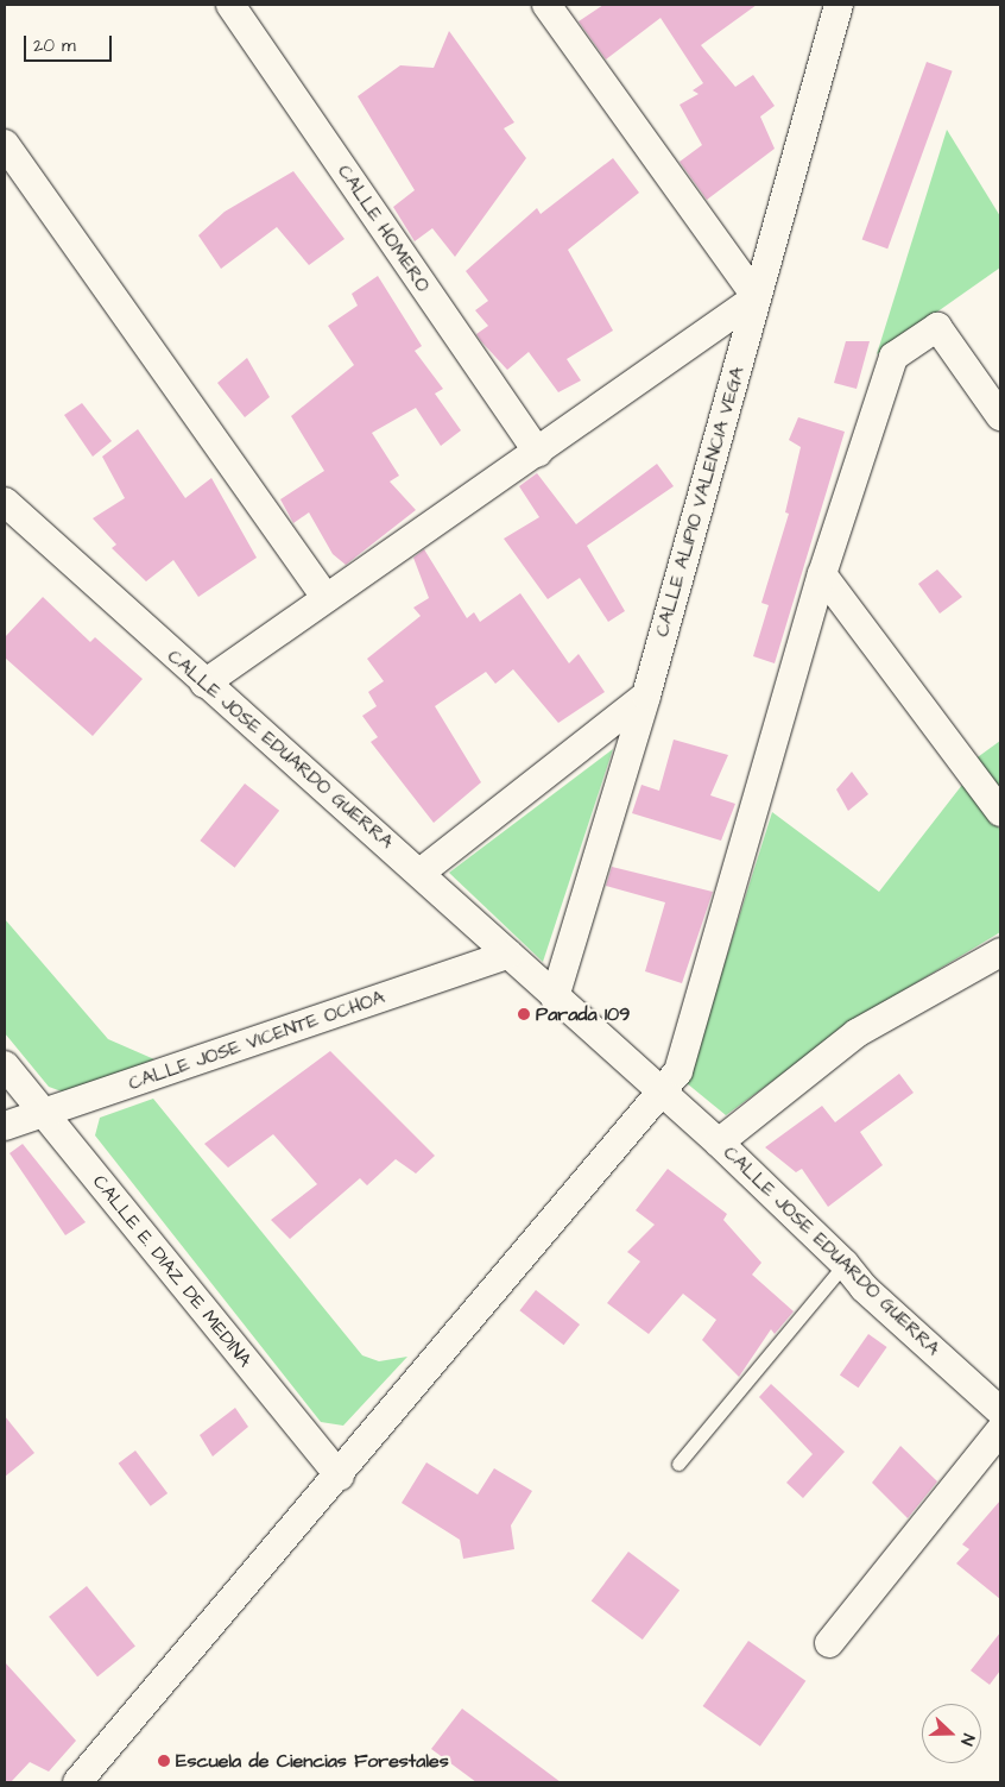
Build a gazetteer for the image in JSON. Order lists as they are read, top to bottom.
{
  "streets": {
    "street": [
      "CALLE HOMERO",
      "CALLE ALIPIO VALENCIA VEGA",
      "CALLE JOSE EDUARDO GUERRA",
      "CALLE JOSE VICENTE OCHOA",
      "CALLE E. DIAZ DE MEDINA"
    ]
  },
  "crossings": [
    ["CALLE ALIPIO VALENCIA VEGA", "CALLE JOSE EDUARDO GUERRA"],
    ["CALLE JOSE EDUARDO GUERRA", "CALLE JOSE VICENTE OCHOA"],
    ["CALLE JOSE VICENTE OCHOA", "CALLE E. DIAZ DE MEDINA"]
  ],
  "places": ["Parada 109", "Escuela de Ciencias Forestales"],
  "scale_bar": "20 m",
  "north": "right"
}
